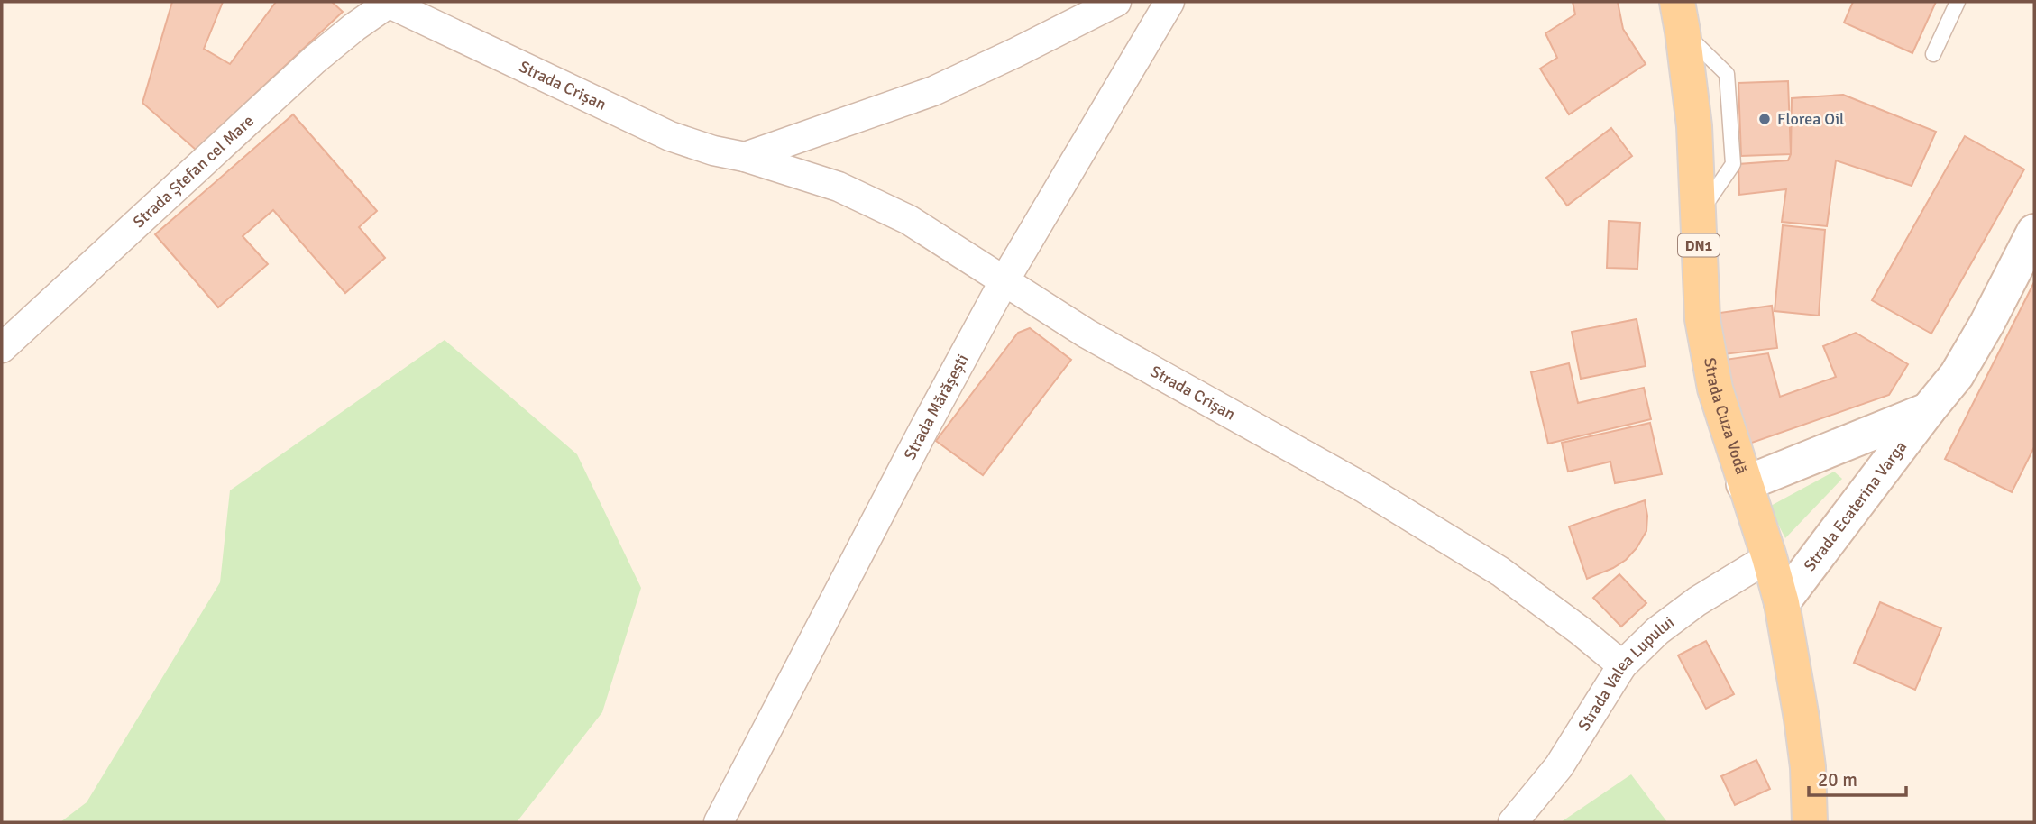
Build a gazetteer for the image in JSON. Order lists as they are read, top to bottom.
{
  "streets": {
    "main road": ["DN1", "Strada Cuza Vodă", "Strada Ecaterina Varga"],
    "street": [
      "Strada Crișan",
      "Strada Ștefan cel Mare",
      "Strada Mărășești",
      "Strada Valea Lupului"
    ]
  },
  "crossings": [
    ["Strada Crișan", "Strada Ștefan cel Mare"],
    ["Strada Crișan", "Strada Mărășești"],
    ["Strada Crișan", "Strada Valea Lupului"],
    ["Strada Cuza Vodă", "Strada Ecaterina Varga"],
    ["Strada Cuza Vodă", "Strada Valea Lupului"]
  ],
  "places": ["Florea Oil"],
  "scale_bar": "20 m"
}
